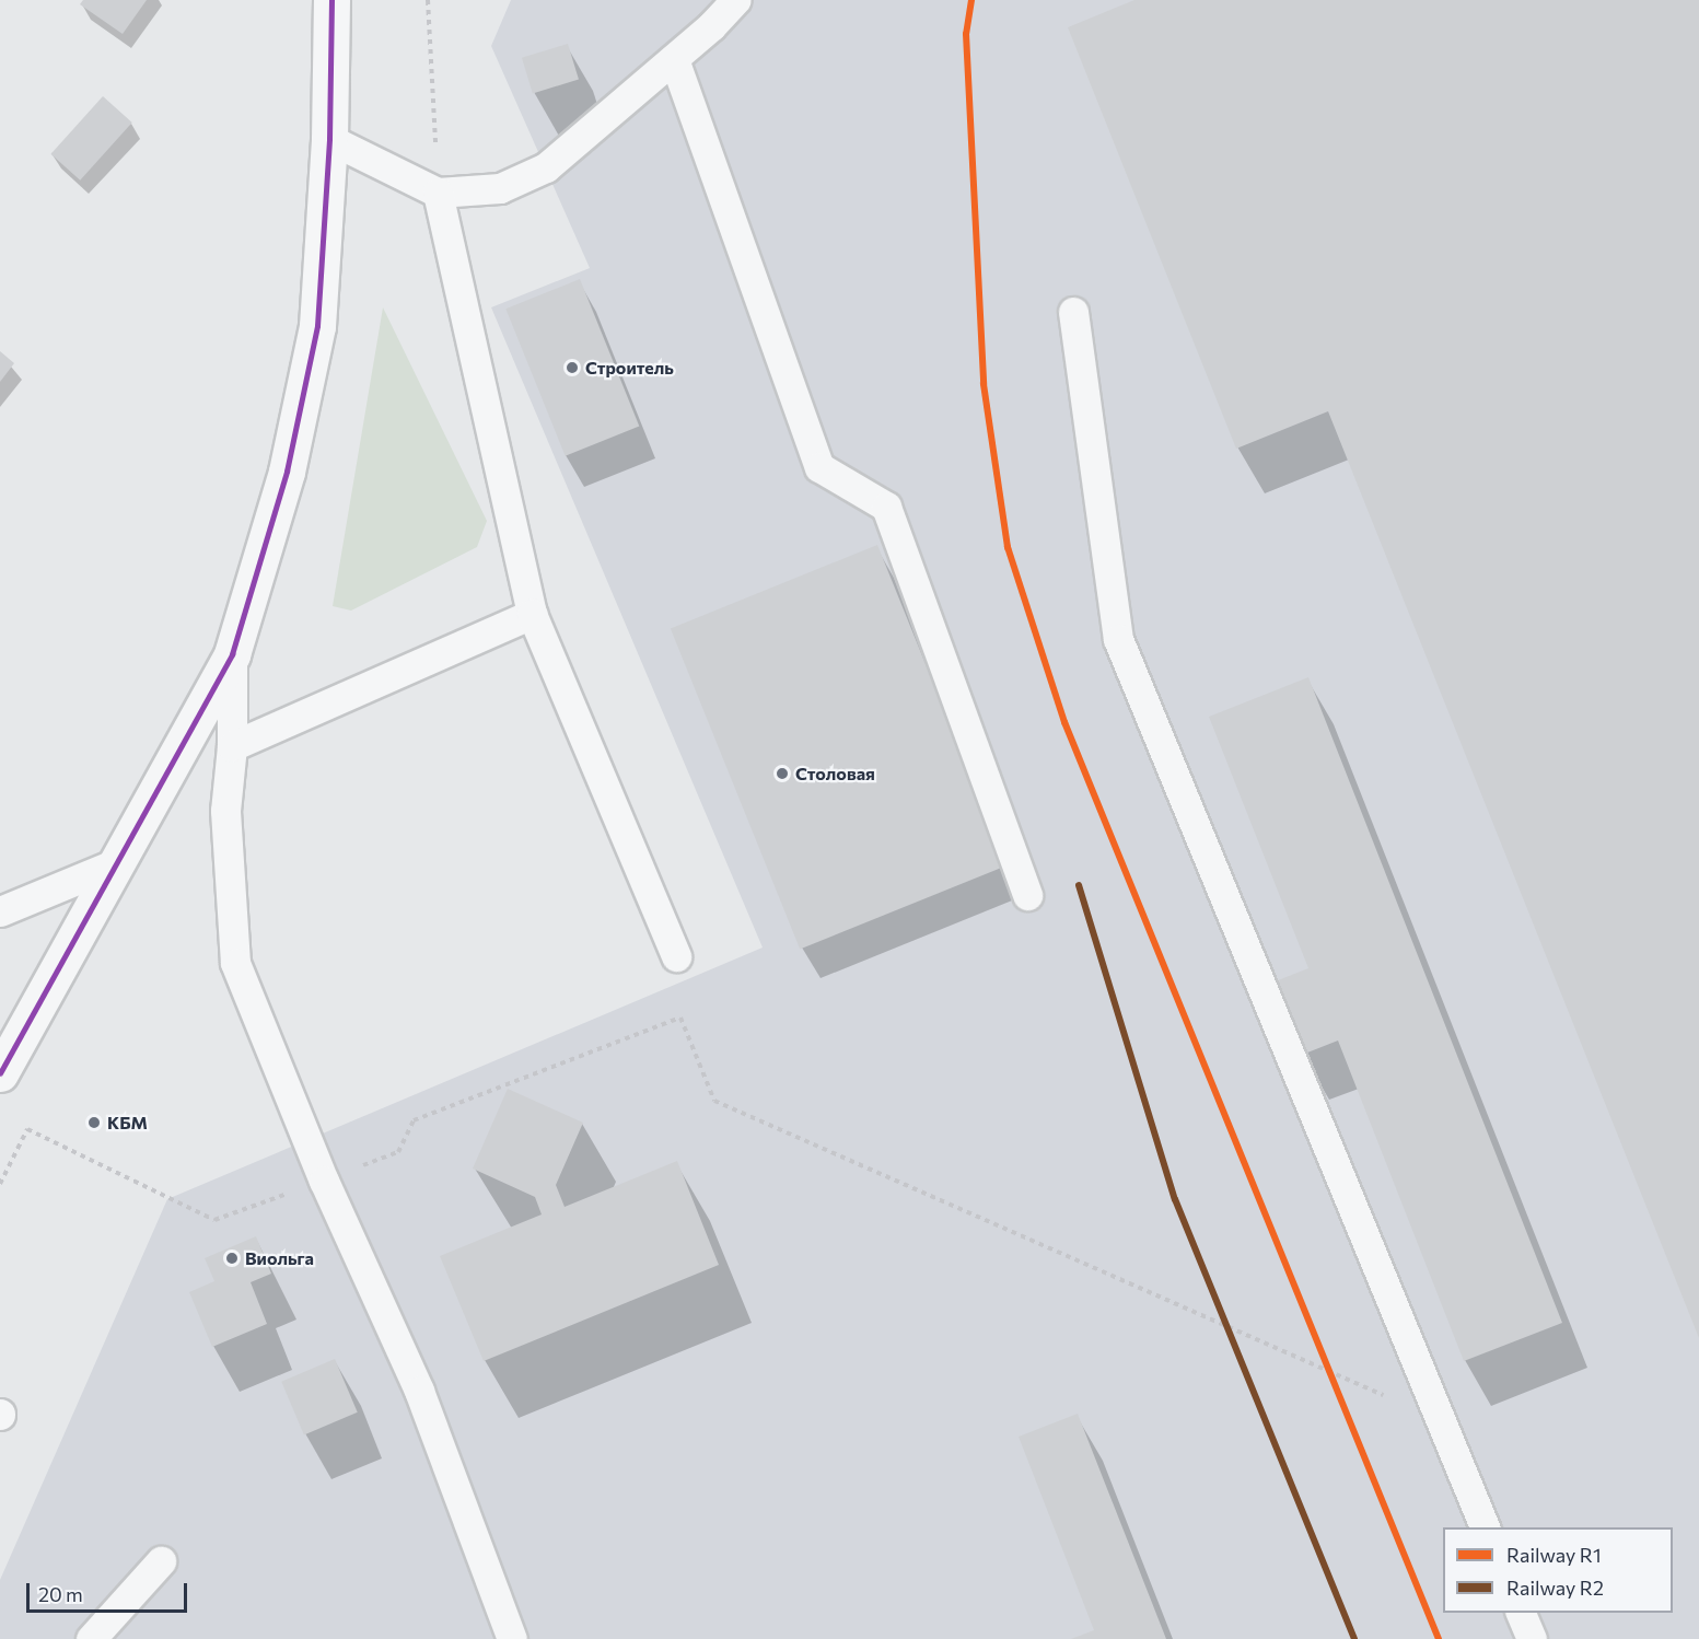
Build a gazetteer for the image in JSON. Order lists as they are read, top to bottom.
{
  "places": [
    "Строитель",
    "Столовая",
    "КБМ",
    "Виольга"
  ],
  "lines": ["rail line R1", "rail line R2"],
  "legend": ["Railway R1", "Railway R2"],
  "scale_bar": "20 m"
}
